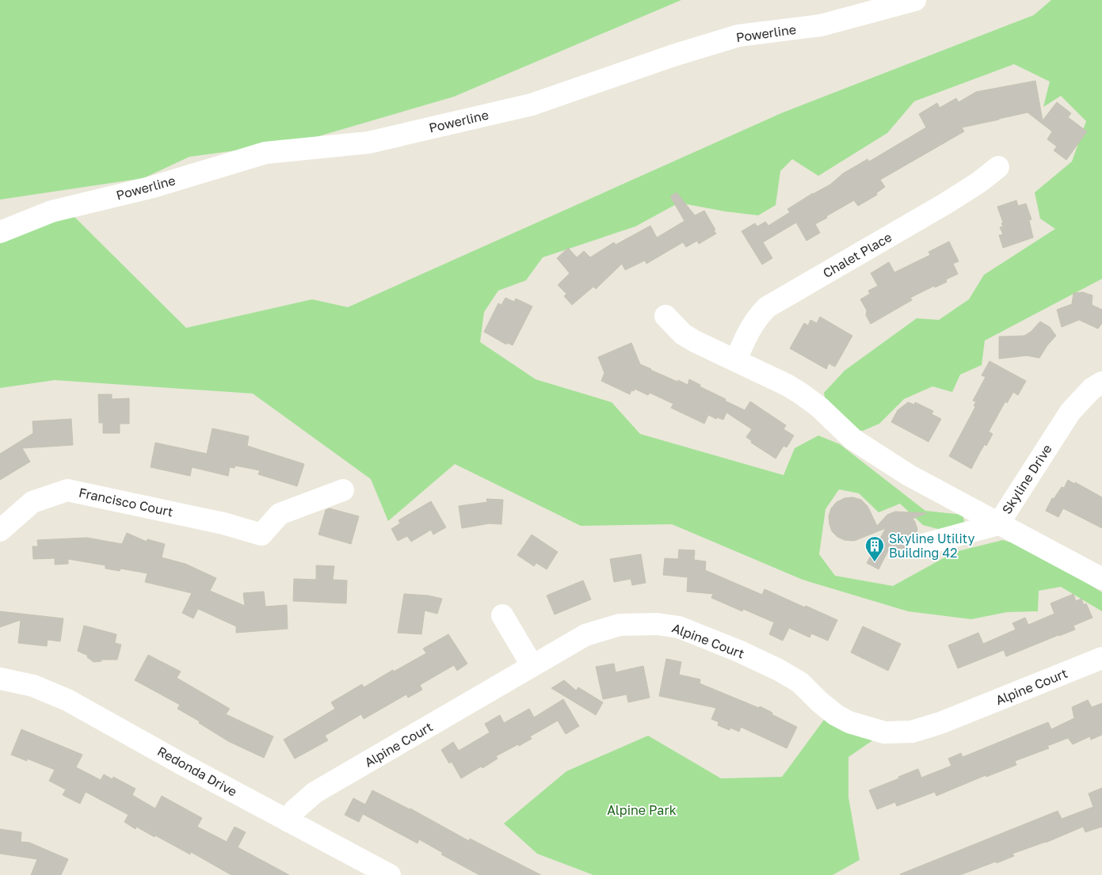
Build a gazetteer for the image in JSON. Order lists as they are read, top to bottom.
{
  "streets": {
    "street": [
      "Powerline",
      "Chalet Place",
      "Skyline Drive",
      "Francisco Court",
      "Alpine Court",
      "Redonda Drive"
    ]
  },
  "crossings": [
    ["Alpine Court", "Redonda Drive"]
  ],
  "parks": ["Alpine Park"],
  "places": {
    "building": ["Skyline Utility Building 42"]
  }
}
